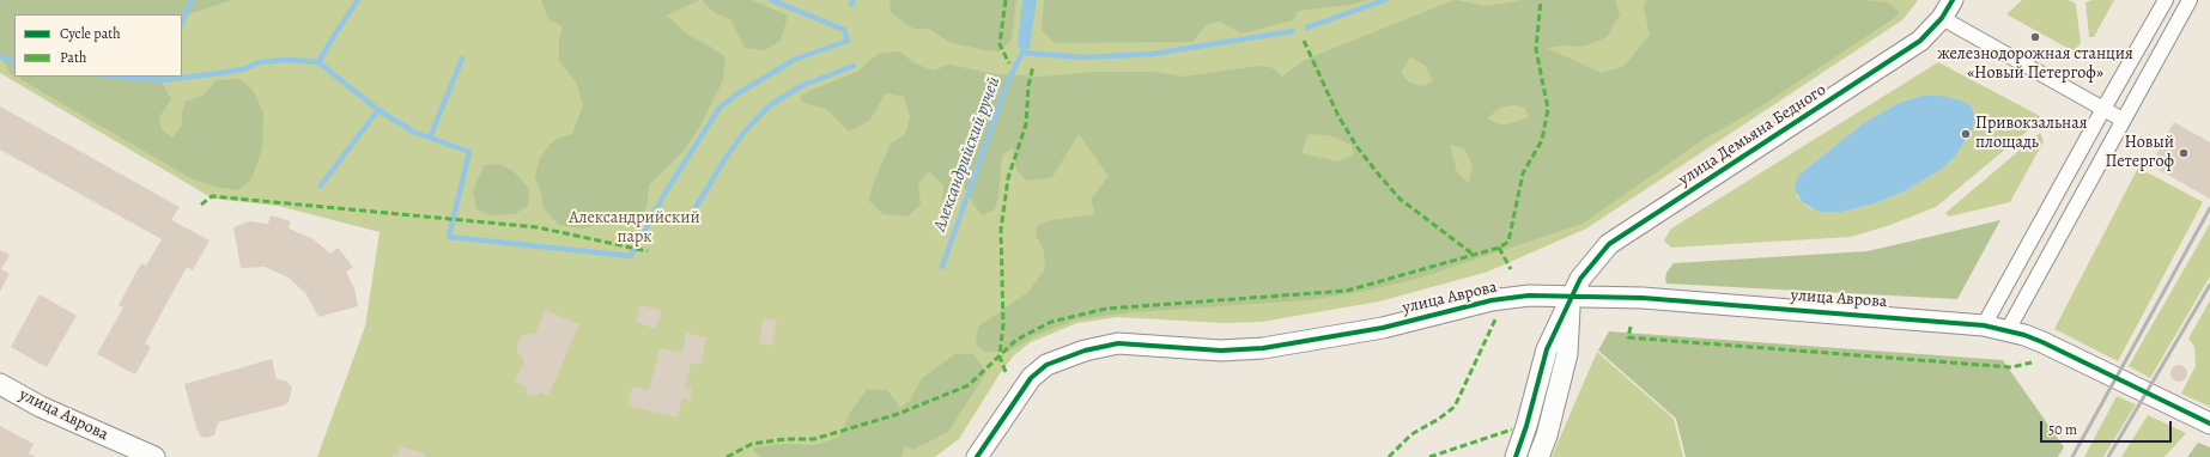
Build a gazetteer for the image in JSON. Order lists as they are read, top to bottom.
{
  "streets": {
    "street": ["улица Демьяна Бедного", "улица Аврова"]
  },
  "crossings": [
    ["улица Демьяна Бедного", "улица Аврова"]
  ],
  "water": ["Александрийский ручей"],
  "parks": ["Александрийский парк"],
  "places": ["железнодорожная станция «Новый Петергоф»", "Привокзальная площадь", "Новый Петергоф"],
  "legend": ["Cycle path", "Path"],
  "scale_bar": "50 m"
}
